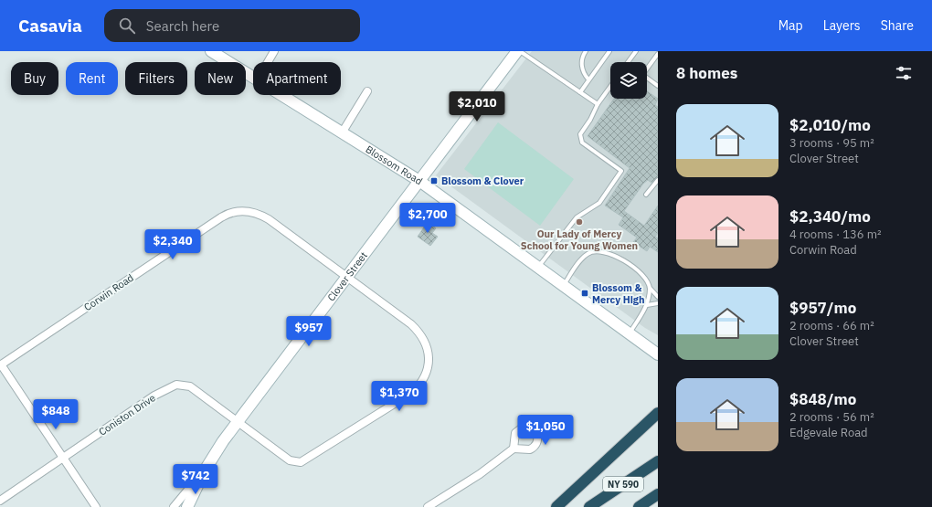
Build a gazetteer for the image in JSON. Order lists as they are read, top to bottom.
{
  "streets": {
    "highway": ["NY 590"],
    "street": [
      "Blossom Road",
      "Clover Street",
      "Corwin Road",
      "Coniston Drive"
    ]
  },
  "crossings": [
    ["Blossom Road", "Clover Street"],
    ["Clover Street", "Corwin Road"],
    ["Clover Street", "Coniston Drive"],
    ["Corwin Road", "Coniston Drive"]
  ],
  "places": {
    "transit": ["Blossom & Clover", "Blossom & Mercy High"],
    "other": ["Our Lady of Mercy School for Young Women"]
  },
  "page": {
    "header": "Casavia",
    "search": "Search here",
    "nav": ["Map", "Layers", "Share"],
    "heading": "8 homes",
    "chip": [
      "Buy",
      "Rent",
      "Filters",
      "New",
      "Apartment"
    ],
    "price": [
      "$2,010",
      "$2,700",
      "$2,340",
      "$957",
      "$1,370",
      "$848",
      "$1,050",
      "$742"
    ],
    "list": [
      {
        "name": "$2,010/mo",
        "note": "3 rooms · 95 m² · Clover Street"
      },
      {
        "name": "$2,340/mo",
        "note": "4 rooms · 136 m² · Corwin Road"
      },
      {
        "name": "$957/mo",
        "note": "2 rooms · 66 m² · Clover Street"
      },
      {
        "name": "$848/mo",
        "note": "2 rooms · 56 m² · Edgevale Road"
      }
    ]
  }
}
